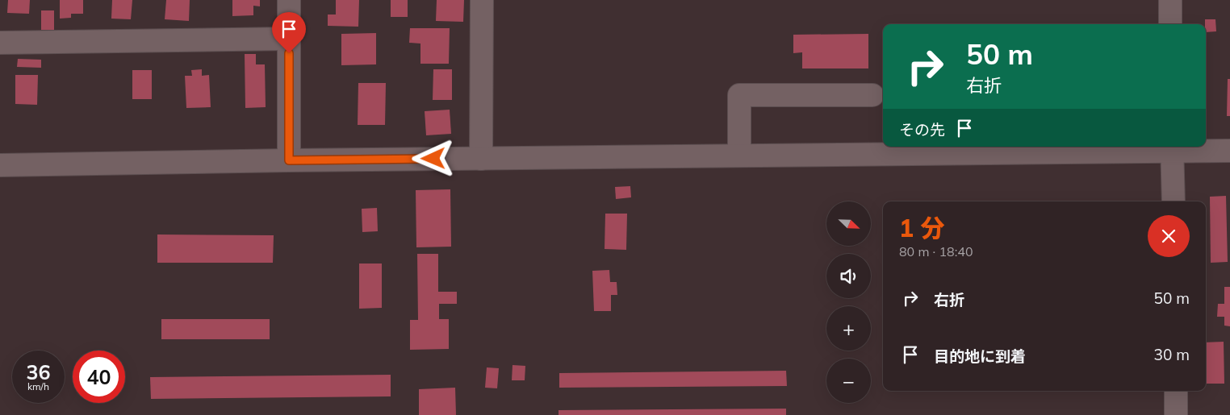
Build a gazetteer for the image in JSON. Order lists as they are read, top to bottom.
{
  "north": "bottom right",
  "page": {
    "turn": ["50 m", "右折"],
    "then": "その先",
    "map_buttons": ["+", "−"],
    "heading": ["1 分", "80 m · 18:40"],
    "list": [
      {
        "name": "右折",
        "value": "50 m"
      },
      {
        "name": "目的地に到着",
        "value": "30 m"
      }
    ],
    "speed": "36 km/h",
    "limit": "40"
  }
}
